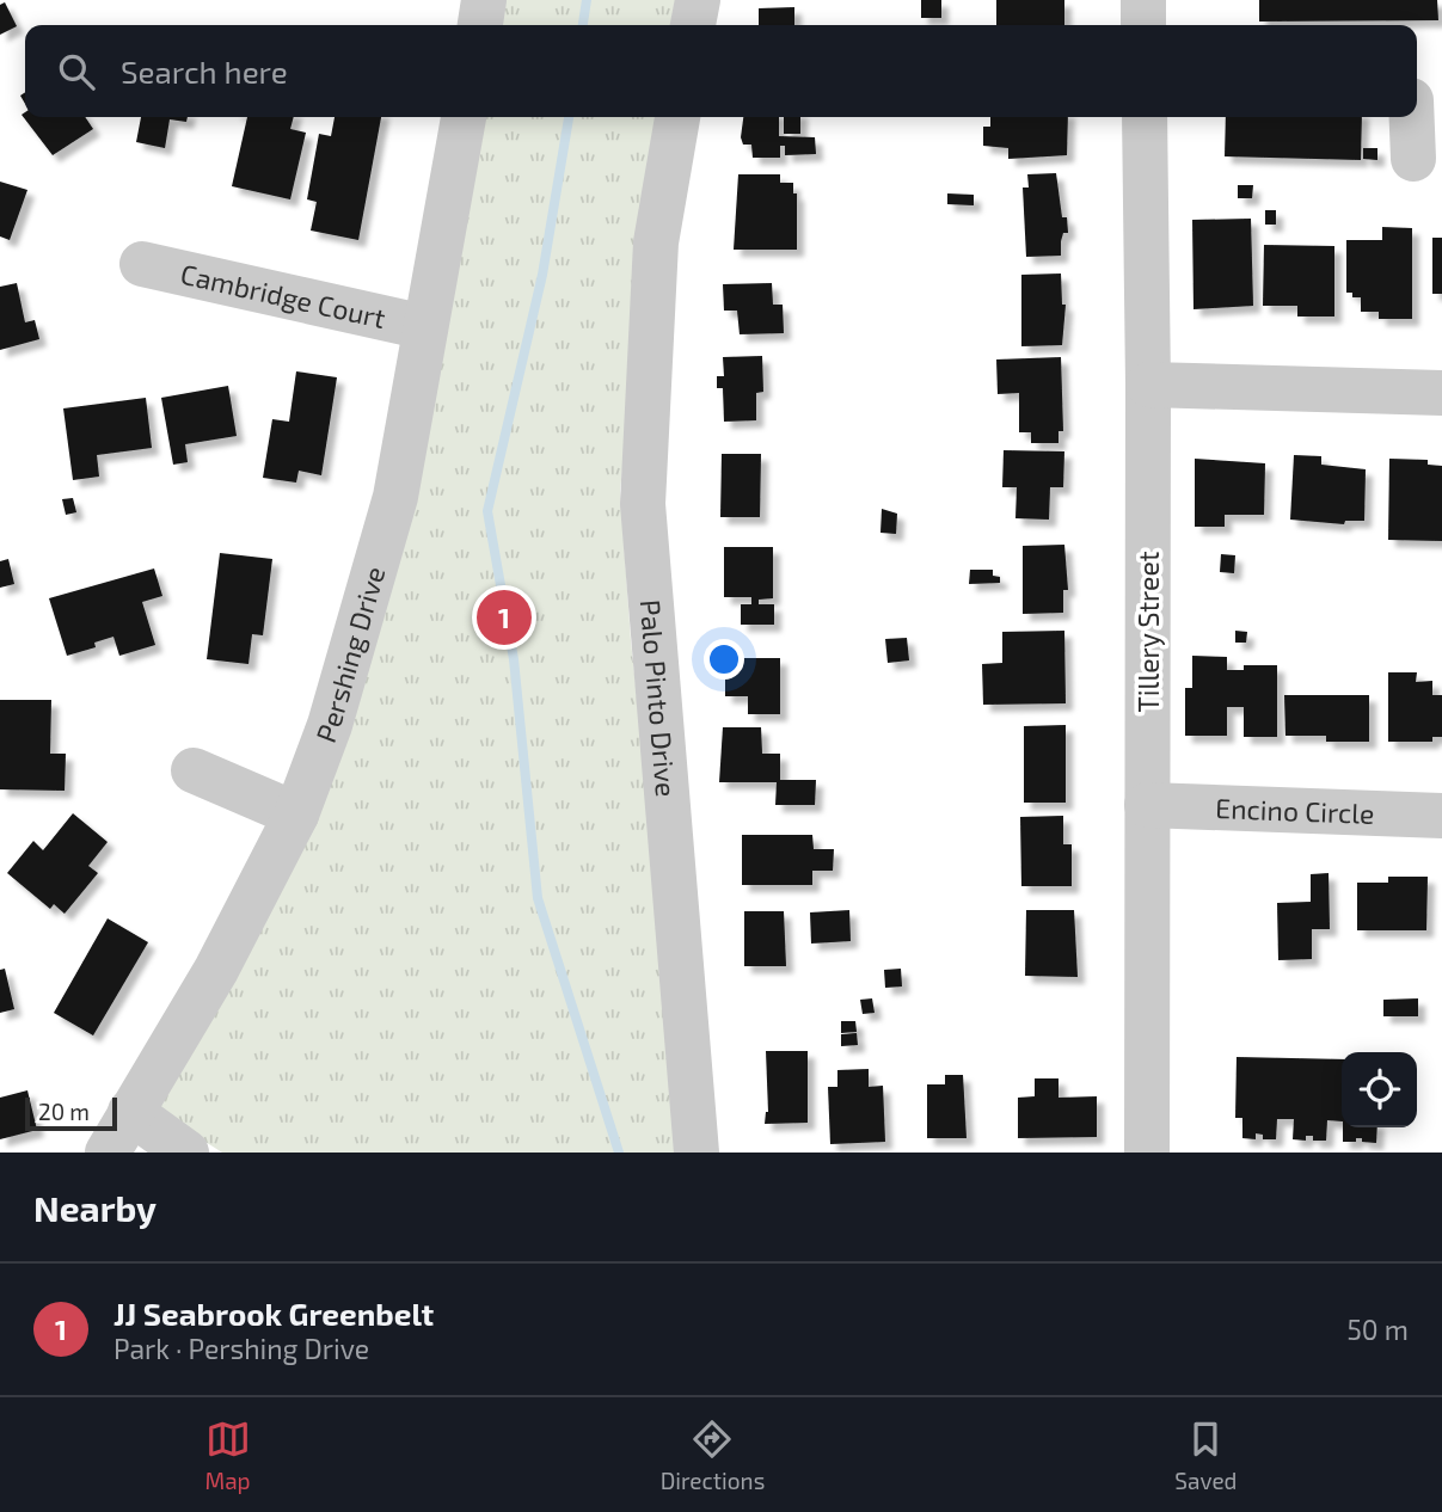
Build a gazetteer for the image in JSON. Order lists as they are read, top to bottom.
{
  "streets": {
    "street": [
      "Cambridge Court",
      "Tillery Street",
      "Pershing Drive",
      "Palo Pinto Drive",
      "Encino Circle"
    ]
  },
  "crossings": [
    ["Cambridge Court", "Pershing Drive"],
    ["Tillery Street", "Encino Circle"]
  ],
  "scale_bar": "20 m",
  "page": {
    "search": "Search here",
    "pins": "1",
    "scale": "20 m",
    "heading": "Nearby",
    "list": [
      {
        "mark": "1",
        "name": "JJ Seabrook Greenbelt",
        "note": "Park · Pershing Drive",
        "value": "50 m"
      }
    ],
    "nav": ["Map", "Directions", "Saved"]
  }
}
